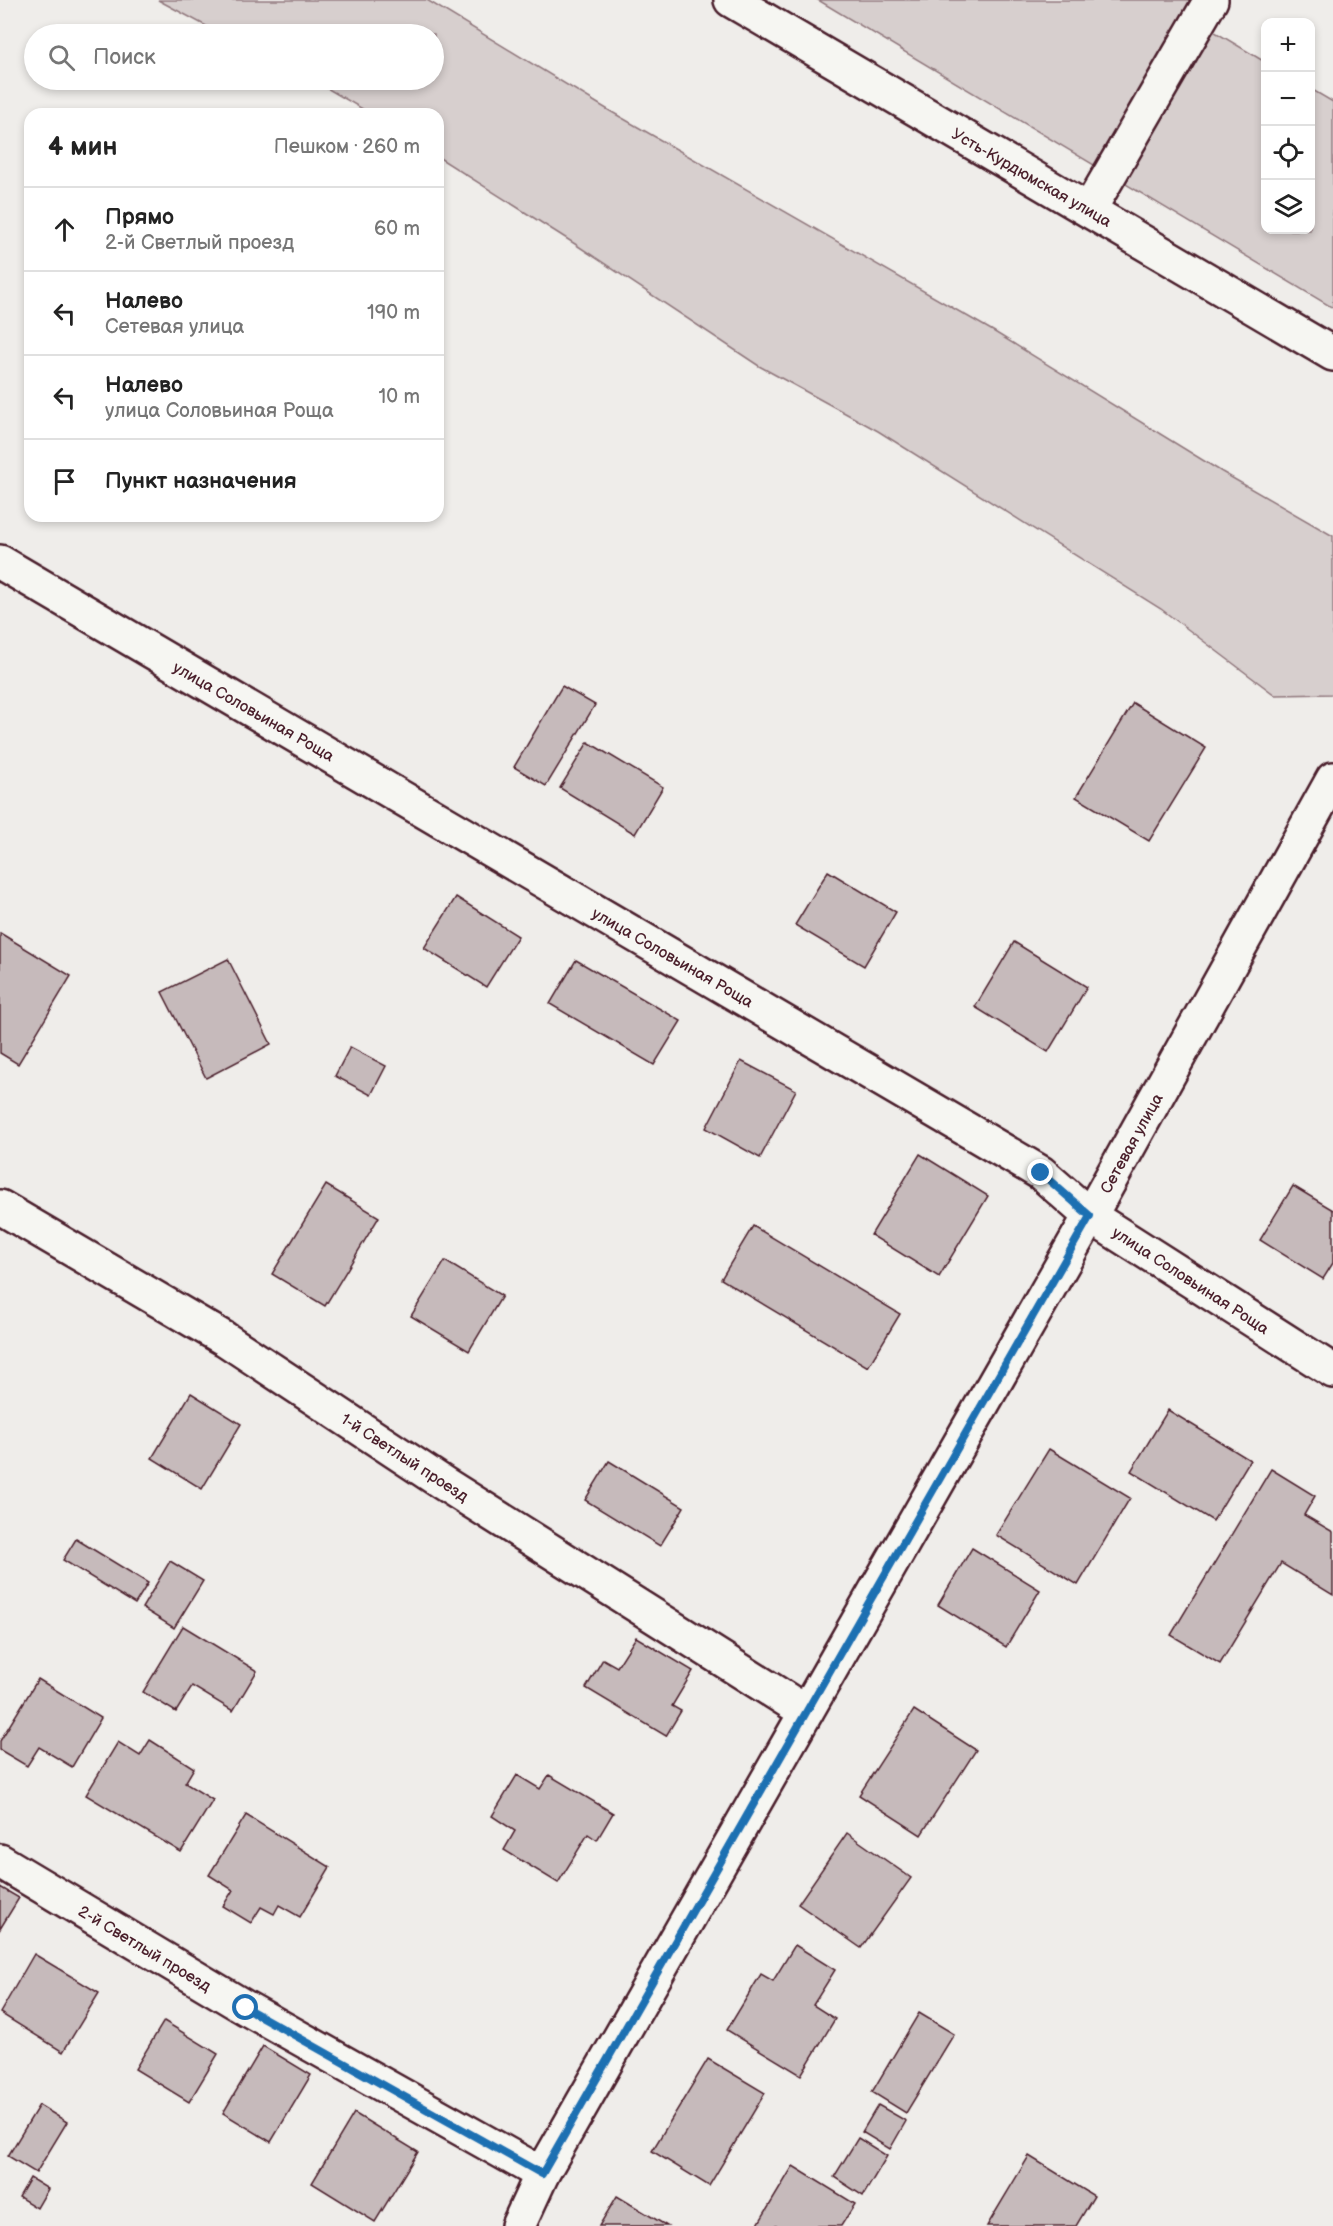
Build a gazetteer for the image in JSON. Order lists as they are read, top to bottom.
{
  "streets": {
    "street": [
      "Усть-Курдюмская улица",
      "улица Соловьиная Роща",
      "Сетевая улица",
      "1-й Светлый проезд",
      "2-й Светлый проезд"
    ]
  },
  "crossings": [
    ["улица Соловьиная Роща", "Сетевая улица"],
    ["Сетевая улица", "1-й Светлый проезд"],
    ["Сетевая улица", "2-й Светлый проезд"]
  ],
  "page": {
    "map_buttons": ["+", "−"],
    "search": "Поиск",
    "heading": ["4 мин", "Пешком · 260 m"],
    "list": [
      ["Прямо", "2-й Светлый проезд", "60 m"],
      ["Налево", "Сетевая улица", "190 m"],
      ["Налево", "улица Соловьиная Роща", "10 m"],
      "Пункт назначения"
    ]
  }
}
